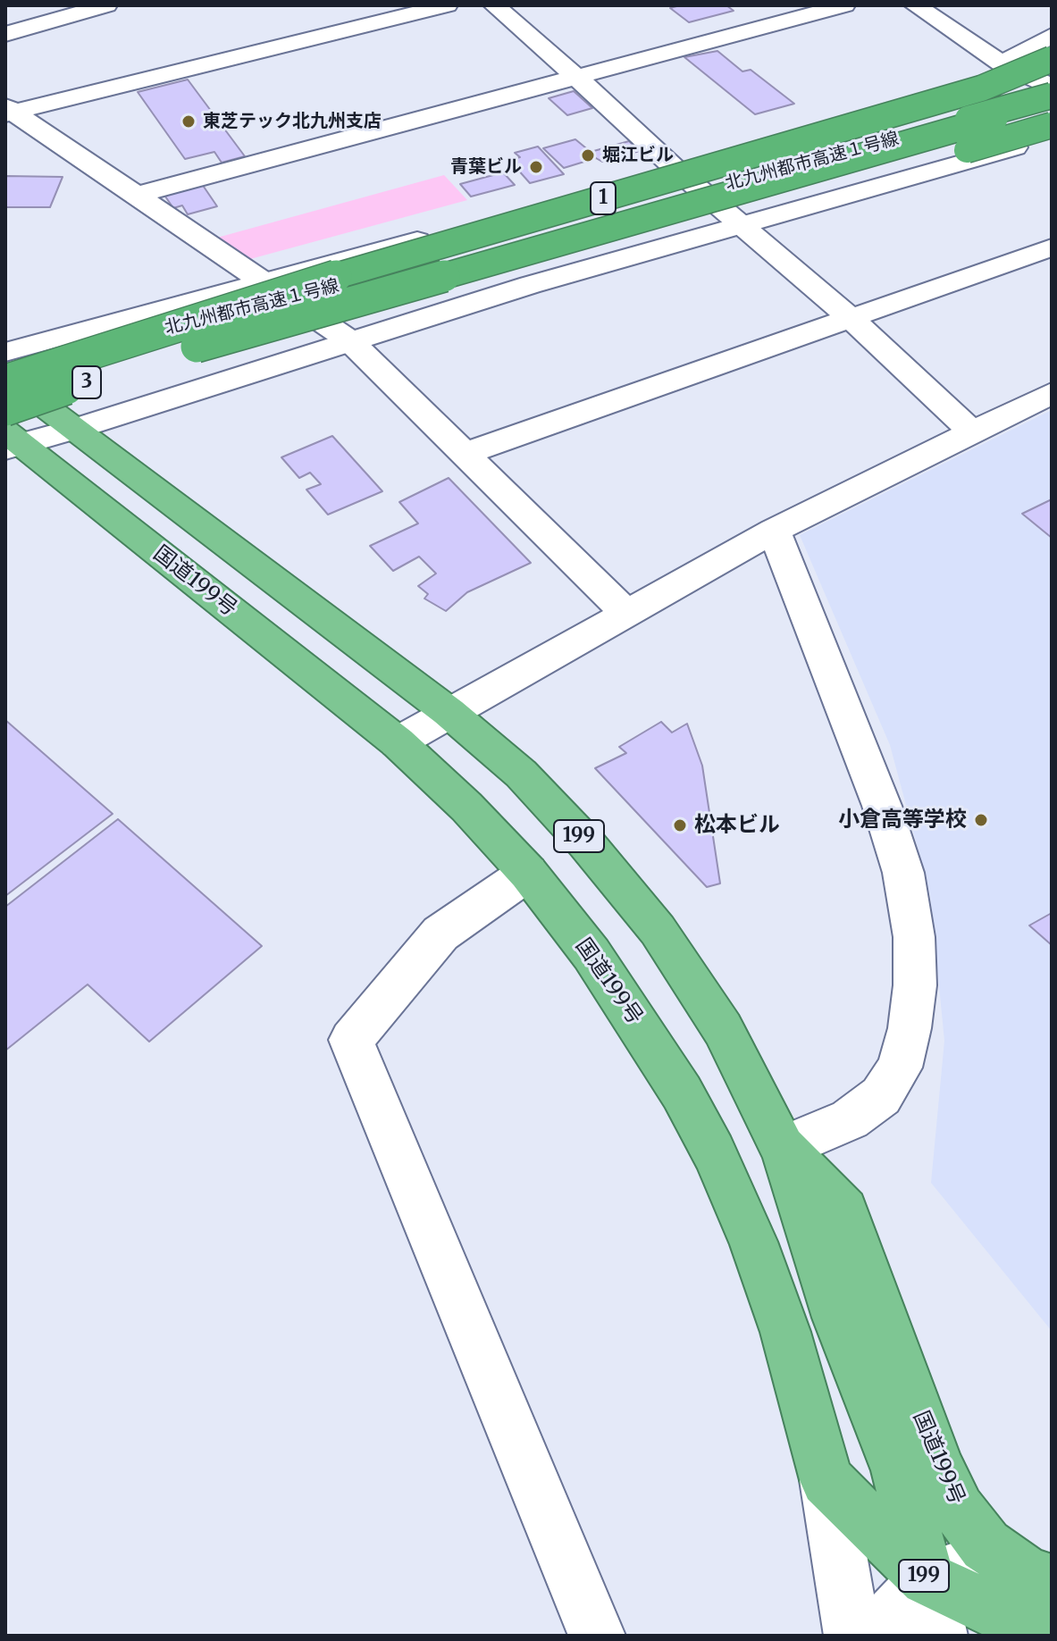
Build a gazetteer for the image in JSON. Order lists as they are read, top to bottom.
{
  "streets": {
    "highway": [
      "北九州都市高速１号線",
      "1",
      "3",
      "国道199号",
      "199"
    ]
  },
  "crossings": [
    ["北九州都市高速１号線", "3"],
    ["3", "国道199号"],
    ["国道199号", "199"]
  ],
  "places": [
    "東芝テック北九州支店",
    "堀江ビル",
    "青葉ビル",
    "小倉高等学校",
    "松本ビル"
  ]
}
